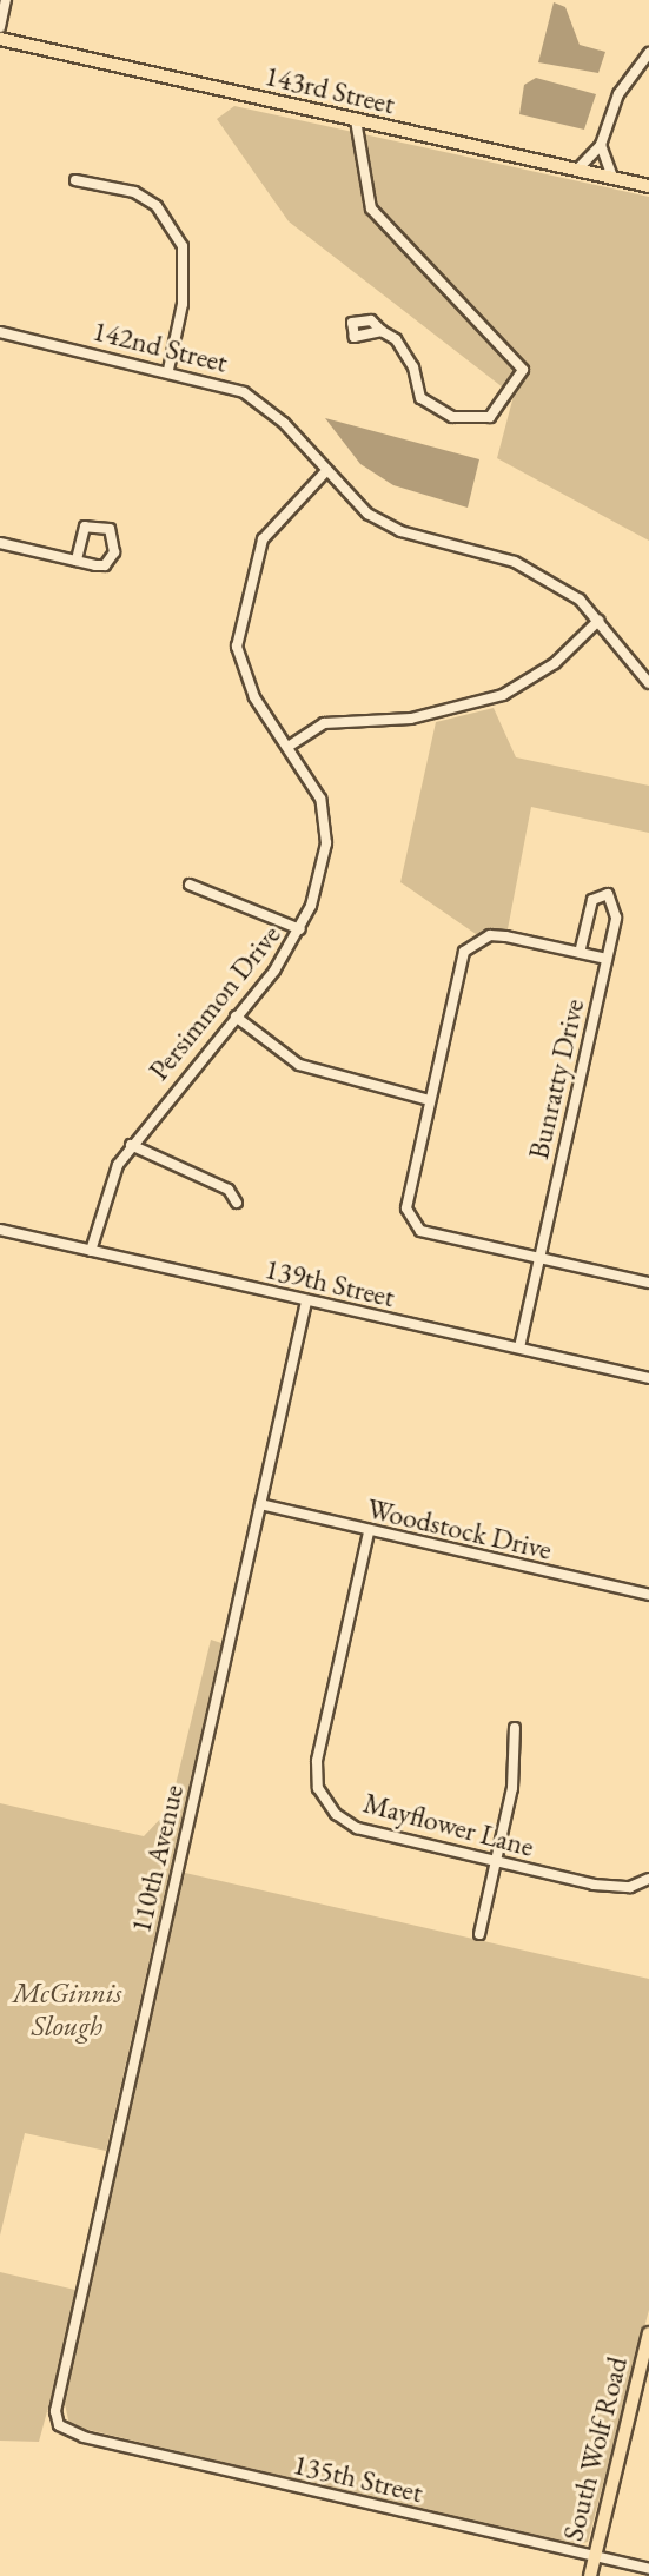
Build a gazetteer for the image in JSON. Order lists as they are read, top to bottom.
{
  "streets": {
    "main road": ["143rd Street", "South Wolf Road"],
    "street": [
      "142nd Street",
      "Persimmon Drive",
      "Bunratty Drive",
      "139th Street",
      "Woodstock Drive",
      "Mayflower Lane",
      "110th Avenue",
      "135th Street"
    ]
  },
  "crossings": [
    ["142nd Street", "Persimmon Drive"],
    ["Persimmon Drive", "139th Street"],
    ["Bunratty Drive", "139th Street"],
    ["139th Street", "110th Avenue"],
    ["Woodstock Drive", "Mayflower Lane"],
    ["Woodstock Drive", "110th Avenue"],
    ["110th Avenue", "135th Street"],
    ["South Wolf Road", "135th Street"]
  ],
  "parks": ["McGinnis Slough"]
}
